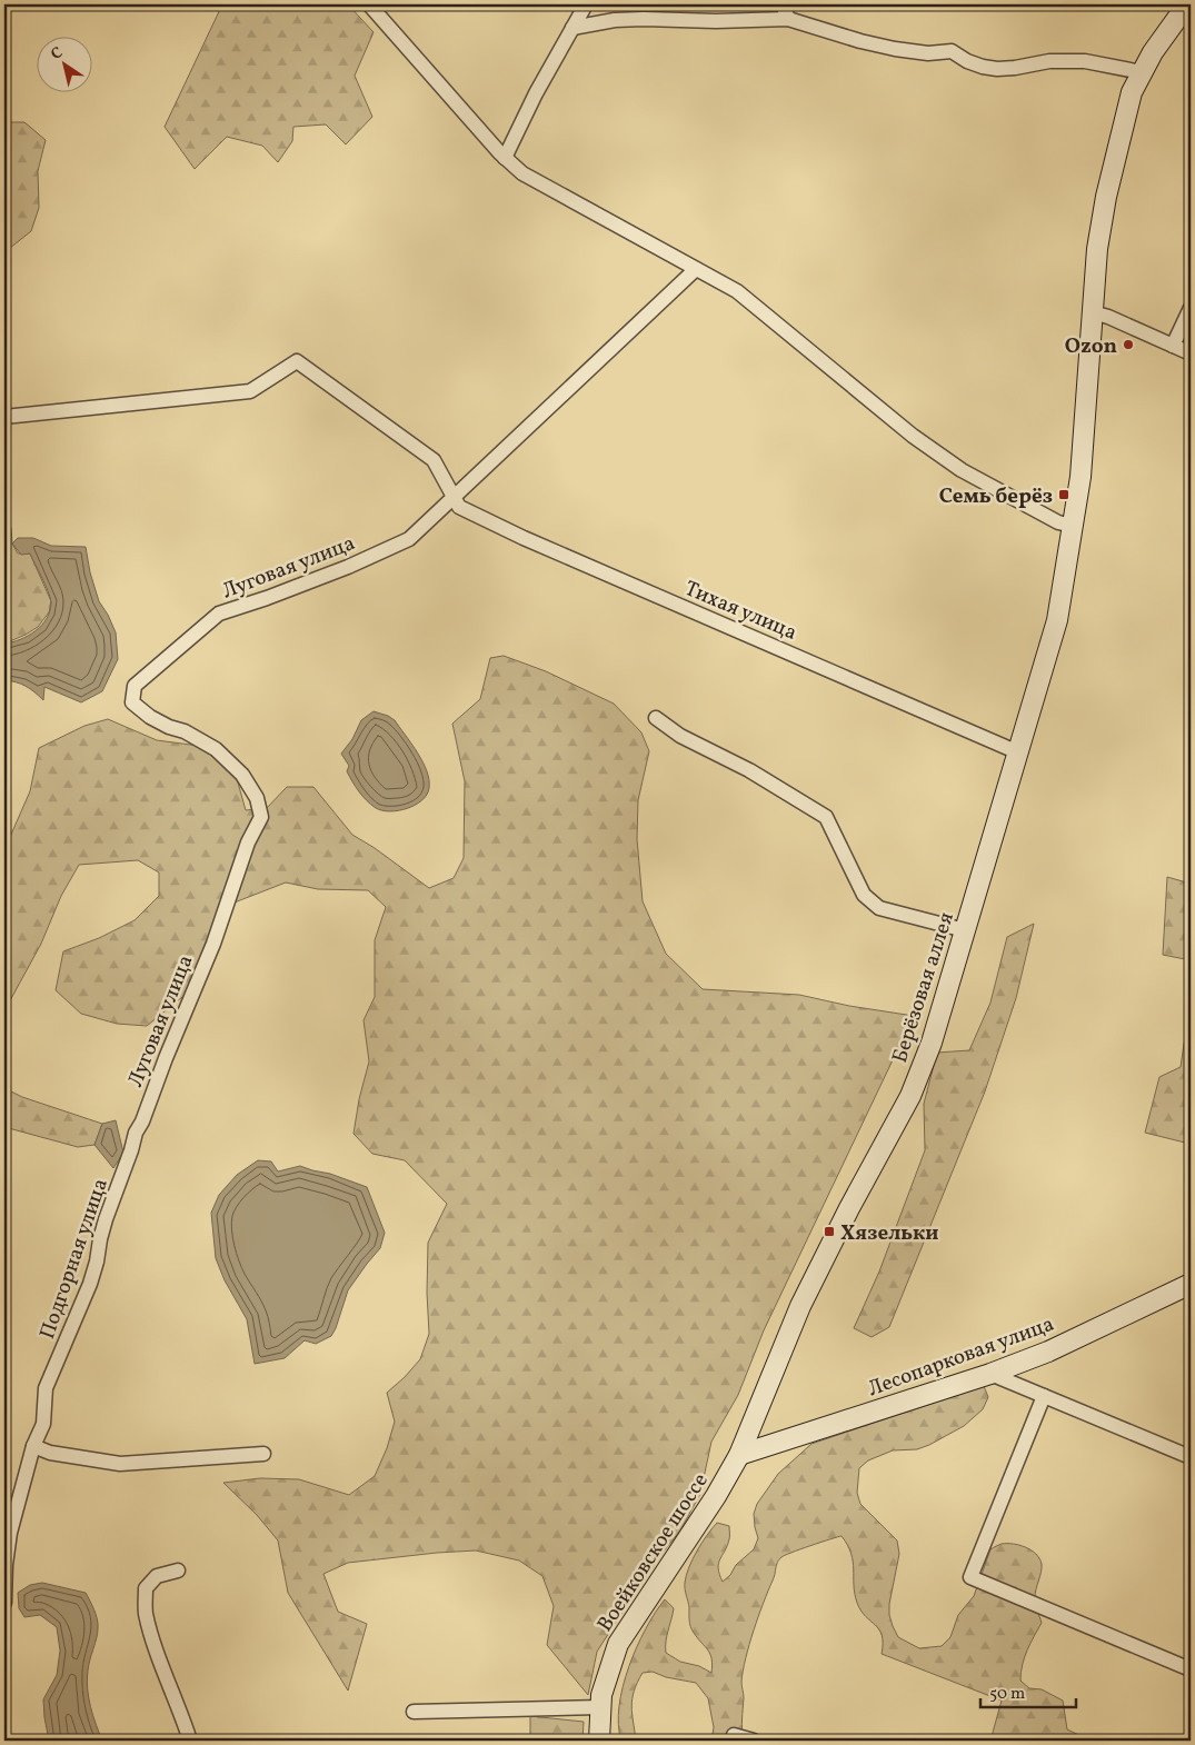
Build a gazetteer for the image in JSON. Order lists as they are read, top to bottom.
{
  "streets": {
    "street": [
      "Луговая улица",
      "Тихая улица",
      "Берёзовая аллея",
      "Подгорная улица",
      "Лесопарковая улица",
      "Воейковское шоссе"
    ]
  },
  "crossings": [
    ["Луговая улица", "Тихая улица"],
    ["Луговая улица", "Подгорная улица"],
    ["Тихая улица", "Берёзовая аллея"],
    ["Берёзовая аллея", "Лесопарковая улица"],
    ["Берёзовая аллея", "Воейковское шоссе"],
    ["Лесопарковая улица", "Воейковское шоссе"]
  ],
  "places": {
    "other": ["Ozon"],
    "transit": ["Семь берёз", "Хязельки"]
  },
  "scale_bar": "50 m",
  "north": "top left"
}
